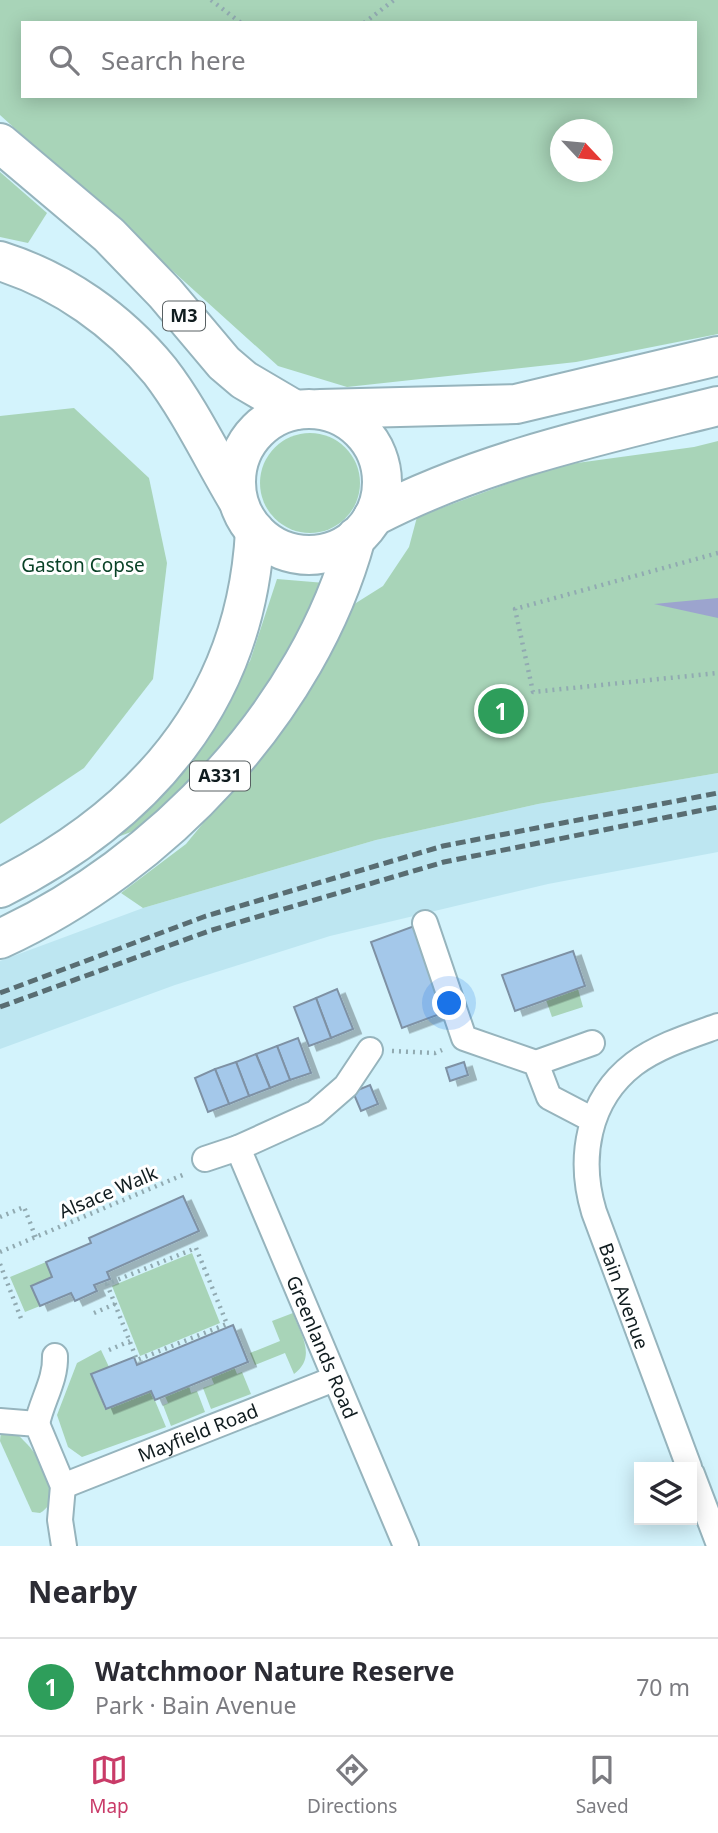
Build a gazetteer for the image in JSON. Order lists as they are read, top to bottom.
{
  "streets": {
    "main road": ["M3", "A331"],
    "street": ["Bain Avenue", "Greenlands Road", "Mayfield Road"],
    "path": ["Alsace Walk"]
  },
  "crossings": [
    ["M3", "A331"],
    ["Greenlands Road", "Mayfield Road"]
  ],
  "parks": ["Gaston Copse"],
  "north": "bottom right",
  "page": {
    "search": "Search here",
    "pins": "1",
    "heading": "Nearby",
    "list": [
      {
        "mark": "1",
        "name": "Watchmoor Nature Reserve",
        "note": "Park · Bain Avenue",
        "value": "70 m"
      }
    ],
    "nav": ["Map", "Directions", "Saved"]
  }
}
